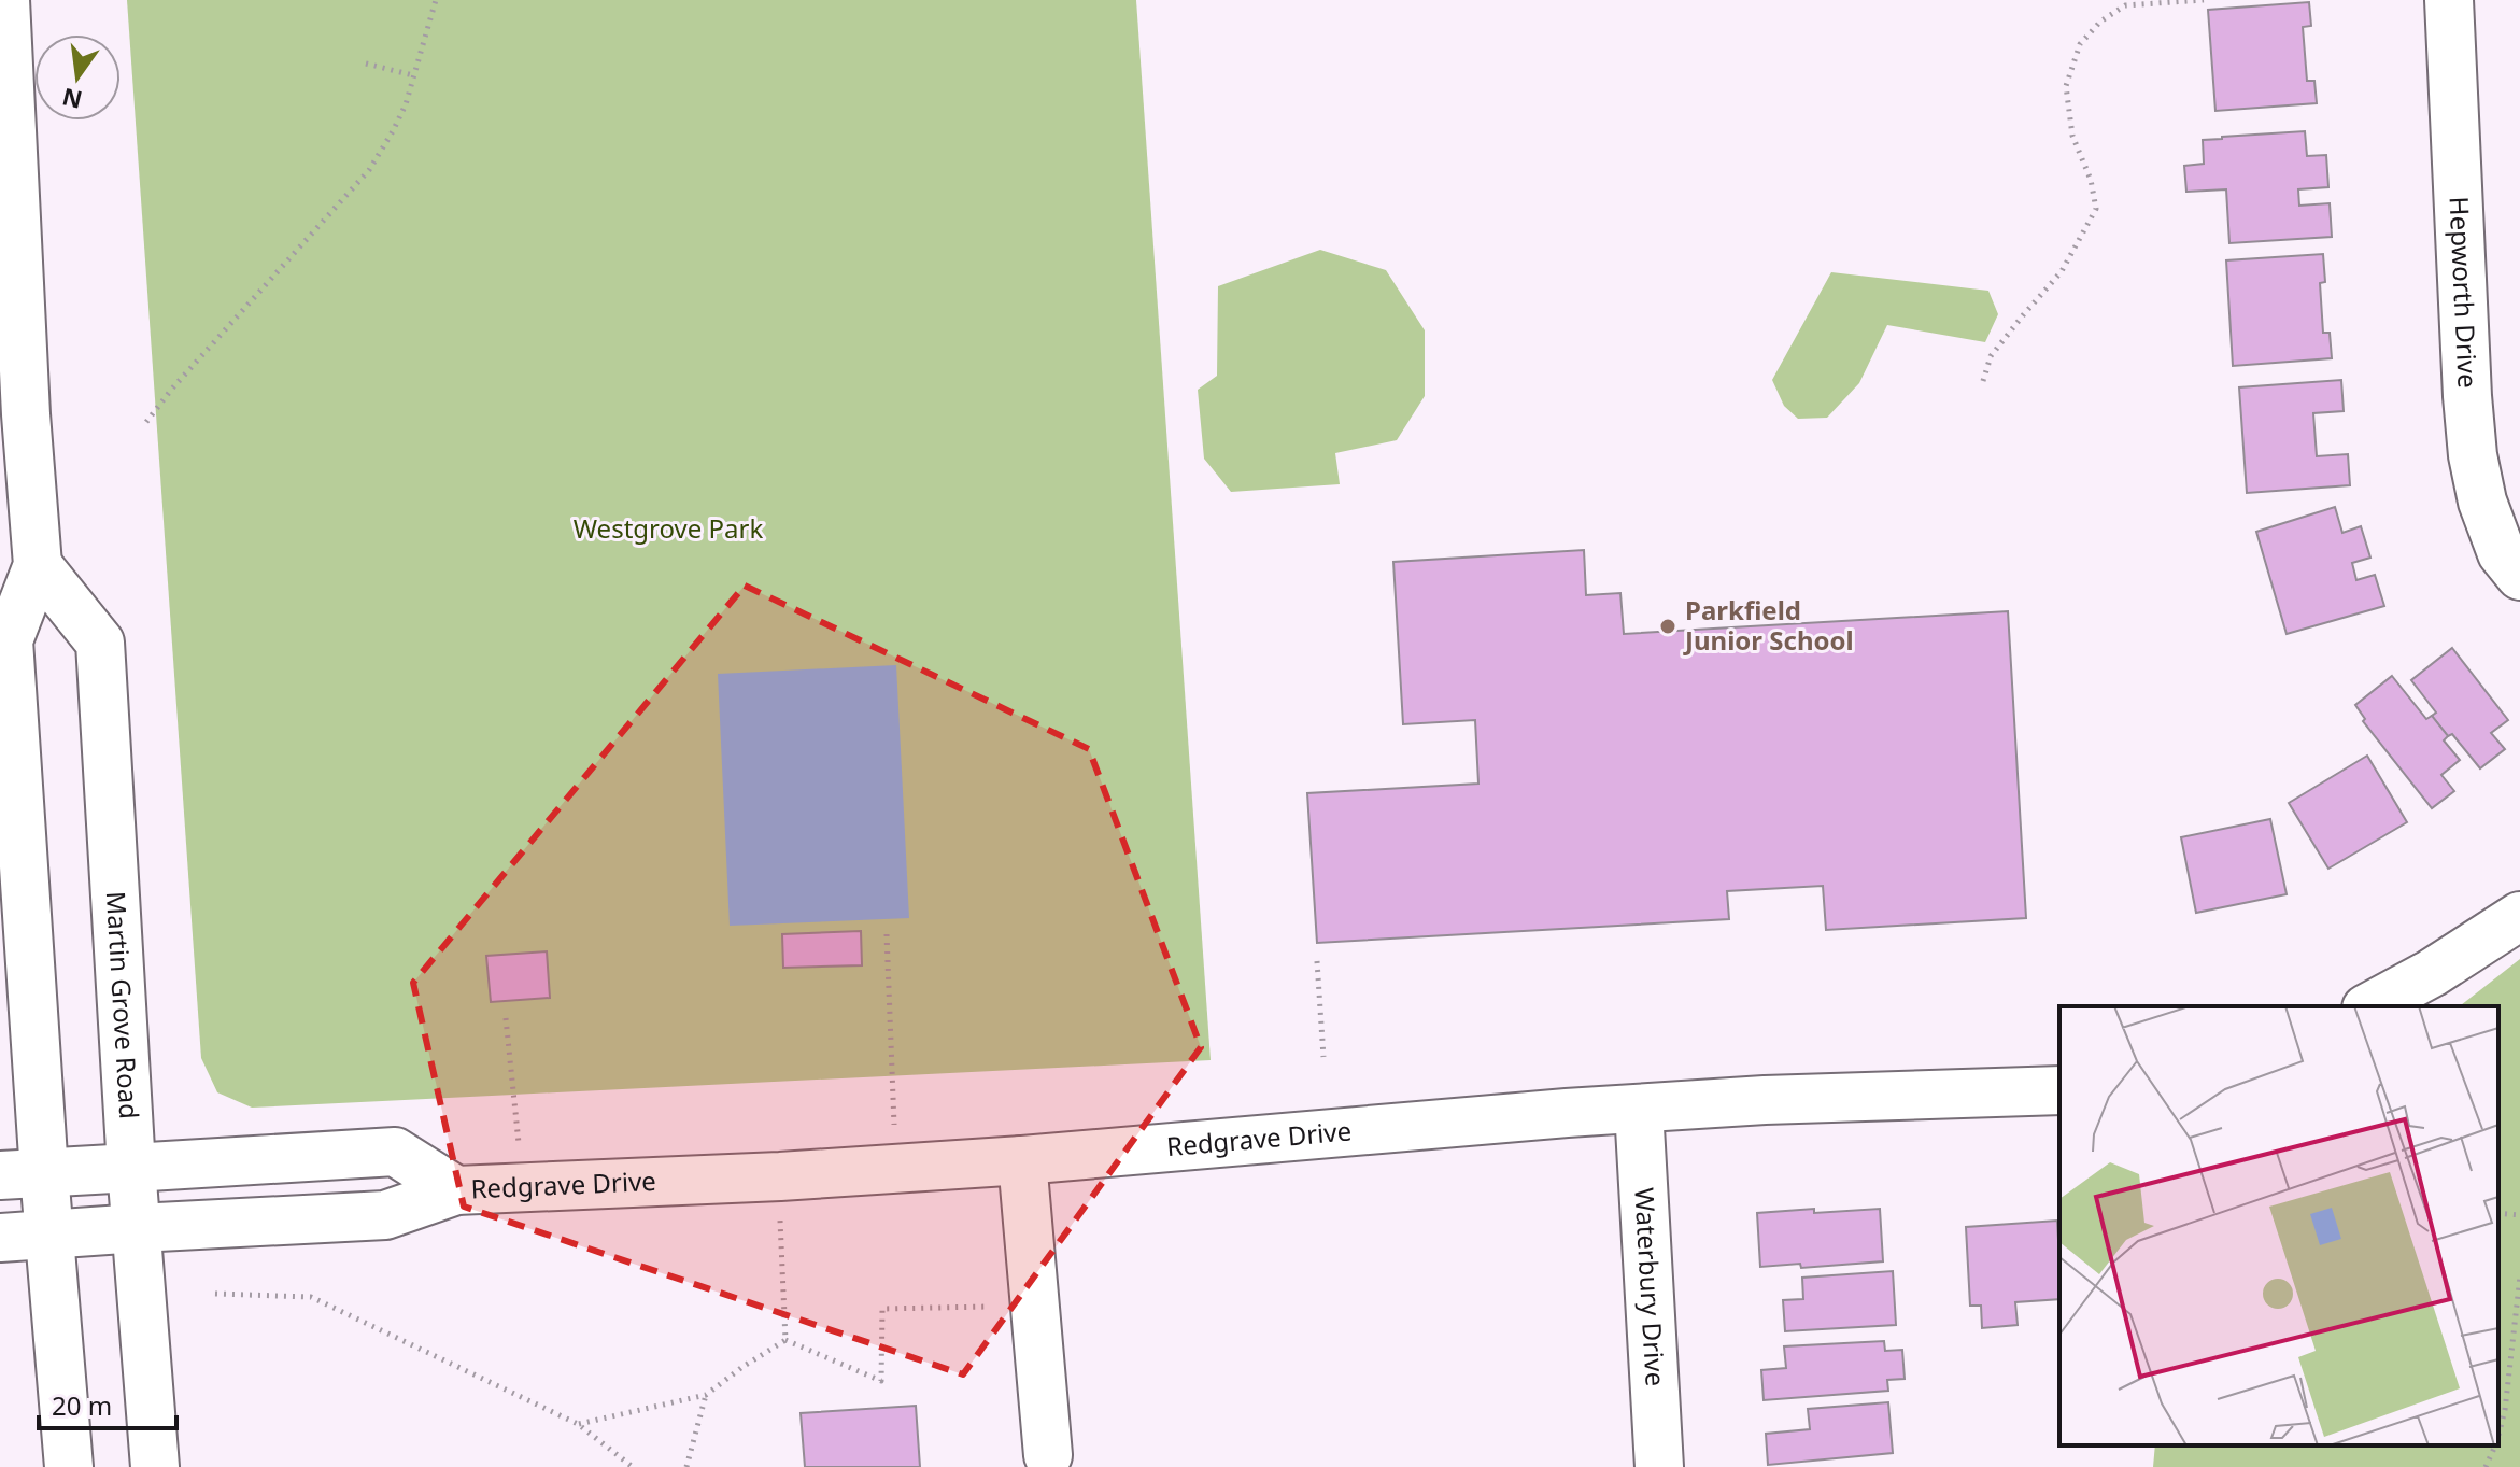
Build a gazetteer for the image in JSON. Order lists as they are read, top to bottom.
{
  "streets": {
    "street": [
      "Hepworth Drive",
      "Martin Grove Road",
      "Redgrave Drive",
      "Waterbury Drive"
    ]
  },
  "crossings": [
    ["Martin Grove Road", "Redgrave Drive"],
    ["Redgrave Drive", "Waterbury Drive"]
  ],
  "parks": ["Westgrove Park"],
  "places": ["Parkfield Junior School"],
  "scale_bar": "20 m",
  "north": "bottom"
}
